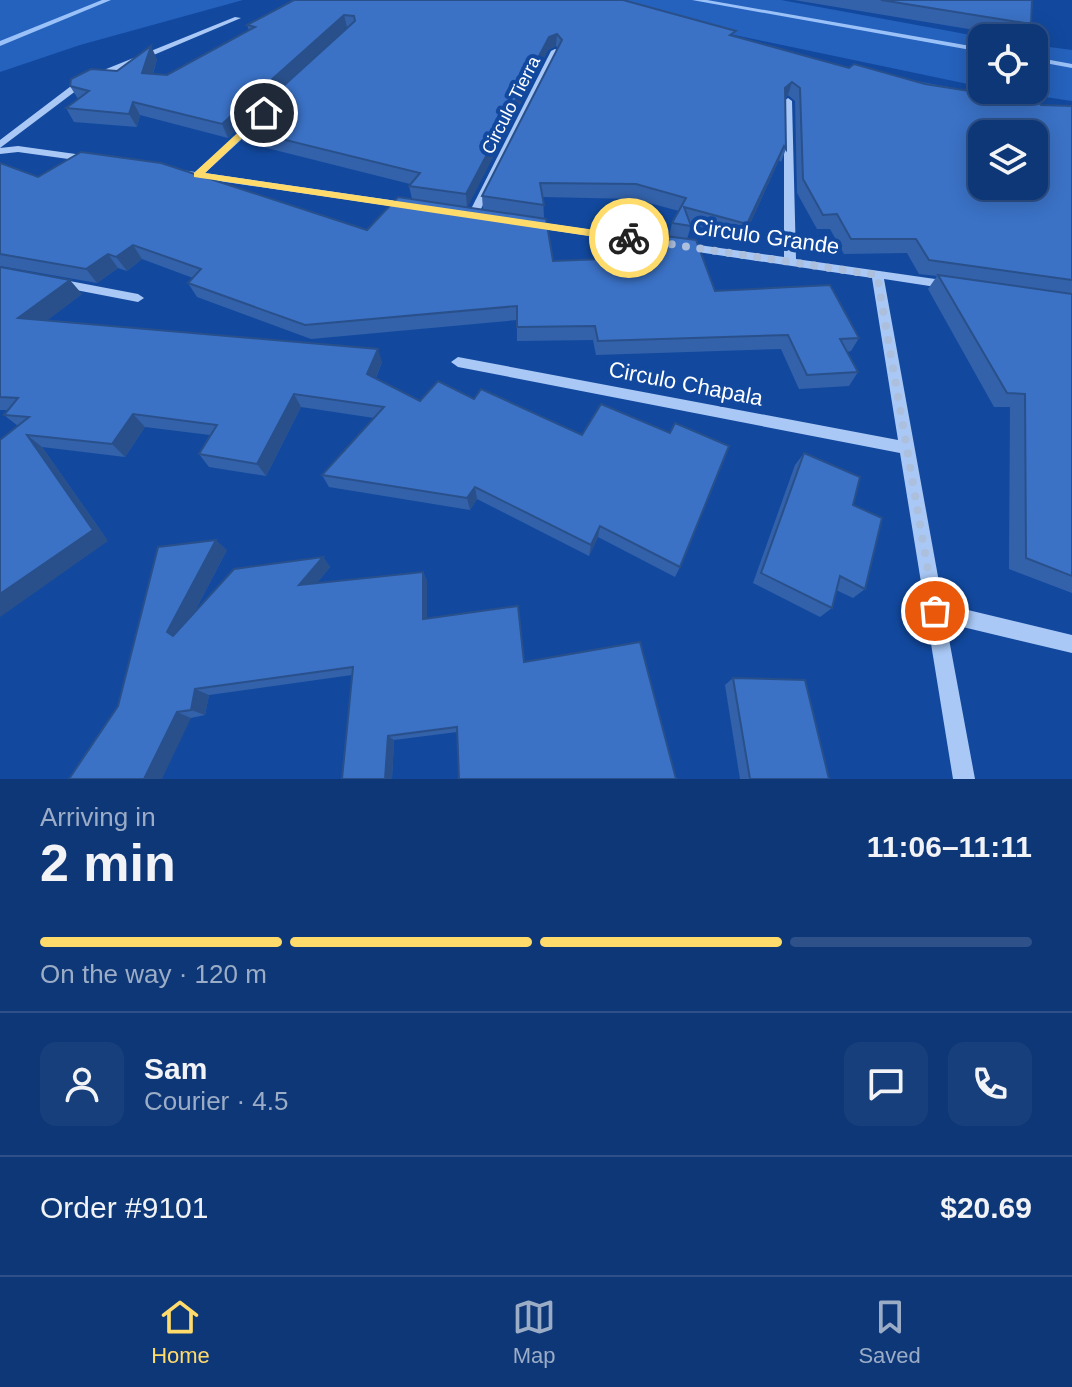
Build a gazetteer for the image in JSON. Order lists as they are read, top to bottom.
{
  "streets": {
    "street": ["Circulo Tierra", "Circulo Grande", "Circulo Chapala"]
  },
  "page": {
    "heading": ["2 min", "Arriving in", "11:06–11:11"],
    "panel": [
      "Sam",
      "Courier · 4.5",
      "Order #9101",
      "$20.69"
    ],
    "bar": "On the way · 120 m",
    "tabs": ["Home", "Map", "Saved"]
  }
}
